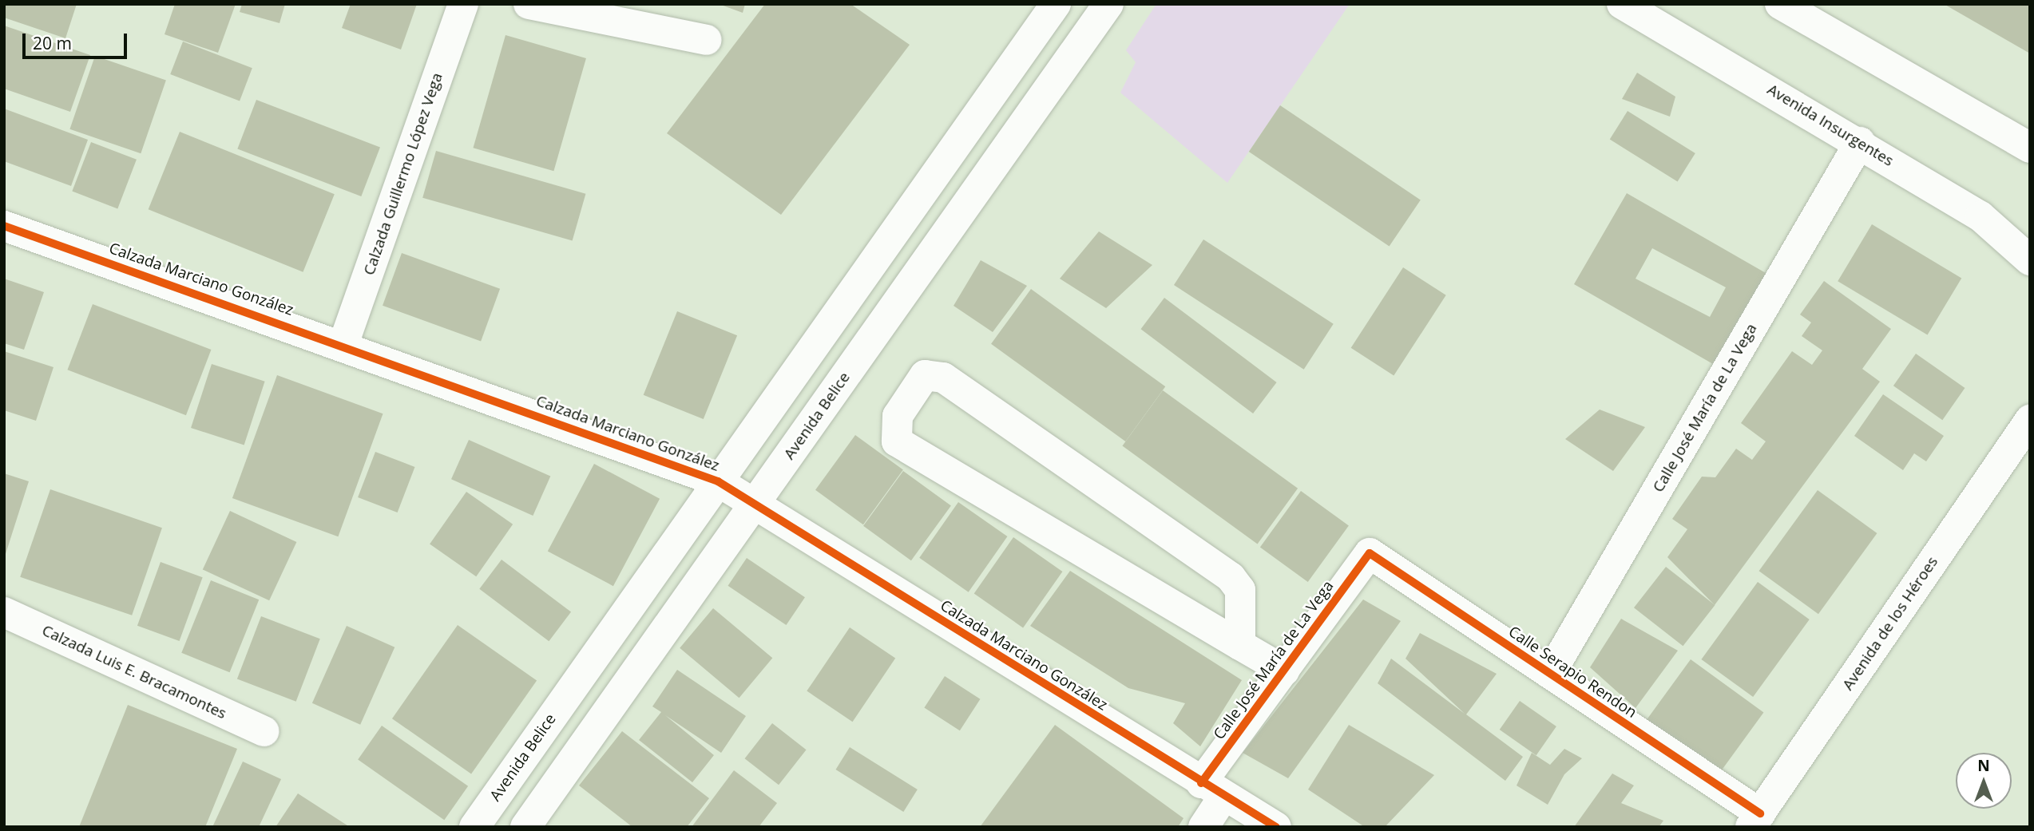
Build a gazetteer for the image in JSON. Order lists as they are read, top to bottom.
{
  "streets": {
    "street": [
      "Avenida Insurgentes",
      "Calzada Guillermo López Vega",
      "Calzada Marciano González",
      "Calle José María de La Vega",
      "Avenida Belice",
      "Avenida de los Héroes",
      "Calzada Luis E. Bracamontes",
      "Calle Serapio Rendon"
    ]
  },
  "crossings": [
    ["Avenida Insurgentes", "Calle José María de La Vega"],
    ["Calzada Guillermo López Vega", "Calzada Marciano González"],
    ["Calzada Marciano González", "Calle José María de La Vega"],
    ["Calzada Marciano González", "Avenida Belice"],
    ["Calle José María de La Vega", "Calle Serapio Rendon"],
    ["Avenida de los Héroes", "Calle Serapio Rendon"]
  ],
  "scale_bar": "20 m",
  "north": "top"
}
